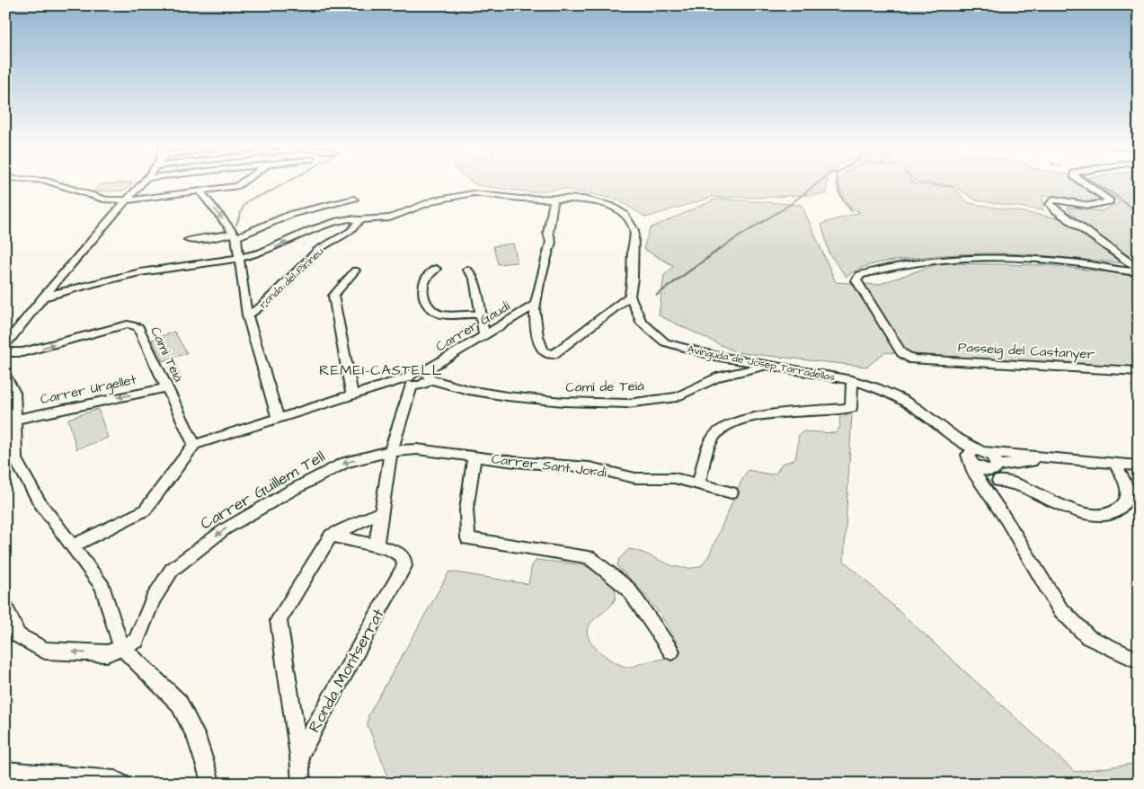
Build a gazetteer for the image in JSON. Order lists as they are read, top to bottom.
{
  "streets": {
    "street": [
      "ronda del Pirineu",
      "Carrer Gaudí",
      "Passeig del Castanyer",
      "Camí Teià",
      "Avinguda de Josep Tarradellas",
      "Camí de Teià",
      "Carrer Urgellet",
      "Carrer Sant Jordi",
      "Carrer Guillem Tell",
      "Ronda Montserrat"
    ]
  },
  "crossings": [
    ["ronda del Pirineu", "Avinguda de Josep Tarradellas"],
    ["Carrer Gaudí", "Camí de Teià"],
    ["Camí Teià", "Carrer Urgellet"],
    ["Avinguda de Josep Tarradellas", "Camí de Teià"],
    ["Carrer Sant Jordi", "Carrer Guillem Tell"]
  ],
  "one_way": ["Carrer Urgellet"],
  "districts": ["REMEI-CASTELL"]
}
